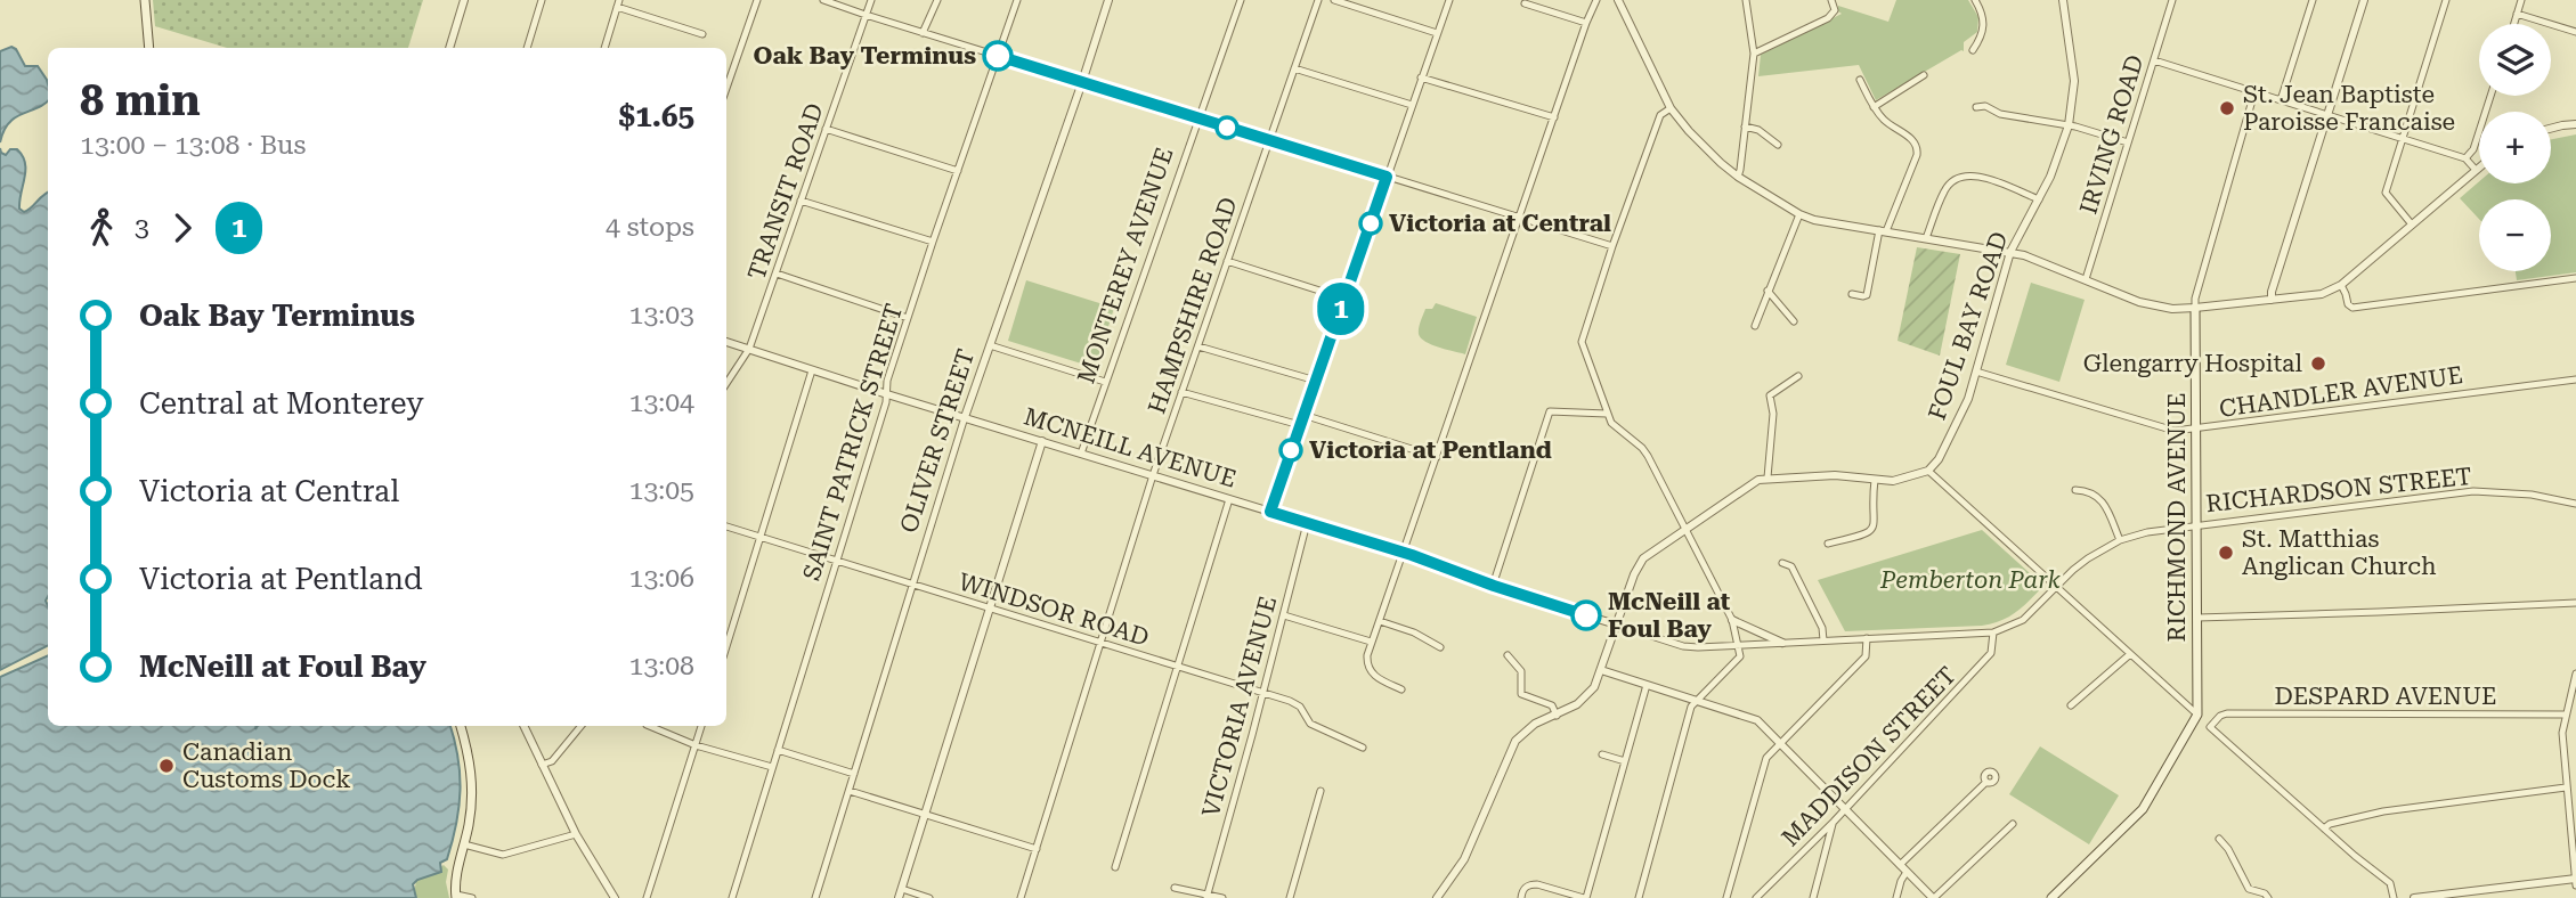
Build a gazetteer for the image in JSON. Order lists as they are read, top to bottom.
{
  "streets": {
    "main road": ["RICHMOND AVENUE"],
    "street": [
      "IRVING ROAD",
      "TRANSIT ROAD",
      "MONTEREY AVENUE",
      "HAMPSHIRE ROAD",
      "FOUL BAY ROAD",
      "CHANDLER AVENUE",
      "OLIVER STREET",
      "SAINT PATRICK STREET",
      "MCNEILL AVENUE",
      "RICHARDSON STREET",
      "WINDSOR ROAD",
      "DESPARD AVENUE",
      "VICTORIA AVENUE",
      "MADDISON STREET"
    ]
  },
  "crossings": [
    ["TRANSIT ROAD", "MCNEILL AVENUE"],
    ["MONTEREY AVENUE", "MCNEILL AVENUE"],
    ["HAMPSHIRE ROAD", "MCNEILL AVENUE"],
    ["HAMPSHIRE ROAD", "WINDSOR ROAD"],
    ["FOUL BAY ROAD", "CHANDLER AVENUE"],
    ["CHANDLER AVENUE", "RICHMOND AVENUE"],
    ["OLIVER STREET", "MCNEILL AVENUE"],
    ["OLIVER STREET", "WINDSOR ROAD"],
    ["SAINT PATRICK STREET", "MCNEILL AVENUE"],
    ["SAINT PATRICK STREET", "WINDSOR ROAD"],
    ["MCNEILL AVENUE", "RICHARDSON STREET"],
    ["MCNEILL AVENUE", "VICTORIA AVENUE"],
    ["RICHARDSON STREET", "RICHMOND AVENUE"],
    ["RICHARDSON STREET", "MADDISON STREET"],
    ["WINDSOR ROAD", "VICTORIA AVENUE"]
  ],
  "parks": ["Pemberton Park"],
  "places": [
    "Oak Bay Terminus",
    "St. Jean Baptiste Paroisse Francaise",
    "Victoria at Central",
    "Glengarry Hospital",
    "Victoria at Pentland",
    "St. Matthias Anglican Church",
    "McNeill at Foul Bay",
    "Canadian Customs Dock"
  ],
  "lines": ["bus line 1"],
  "page": {
    "on_map": "1",
    "map_buttons": ["+", "−"],
    "heading": ["8 min", "13:00 – 13:08 · Bus", "$1.65"],
    "legs": ["3", "1", "4 stops"],
    "list": [
      {
        "name": "Oak Bay Terminus",
        "value": "13:03"
      },
      {
        "name": "Central at Monterey",
        "value": "13:04"
      },
      {
        "name": "Victoria at Central",
        "value": "13:05"
      },
      {
        "name": "Victoria at Pentland",
        "value": "13:06"
      },
      {
        "name": "McNeill at Foul Bay",
        "value": "13:08"
      }
    ]
  }
}
